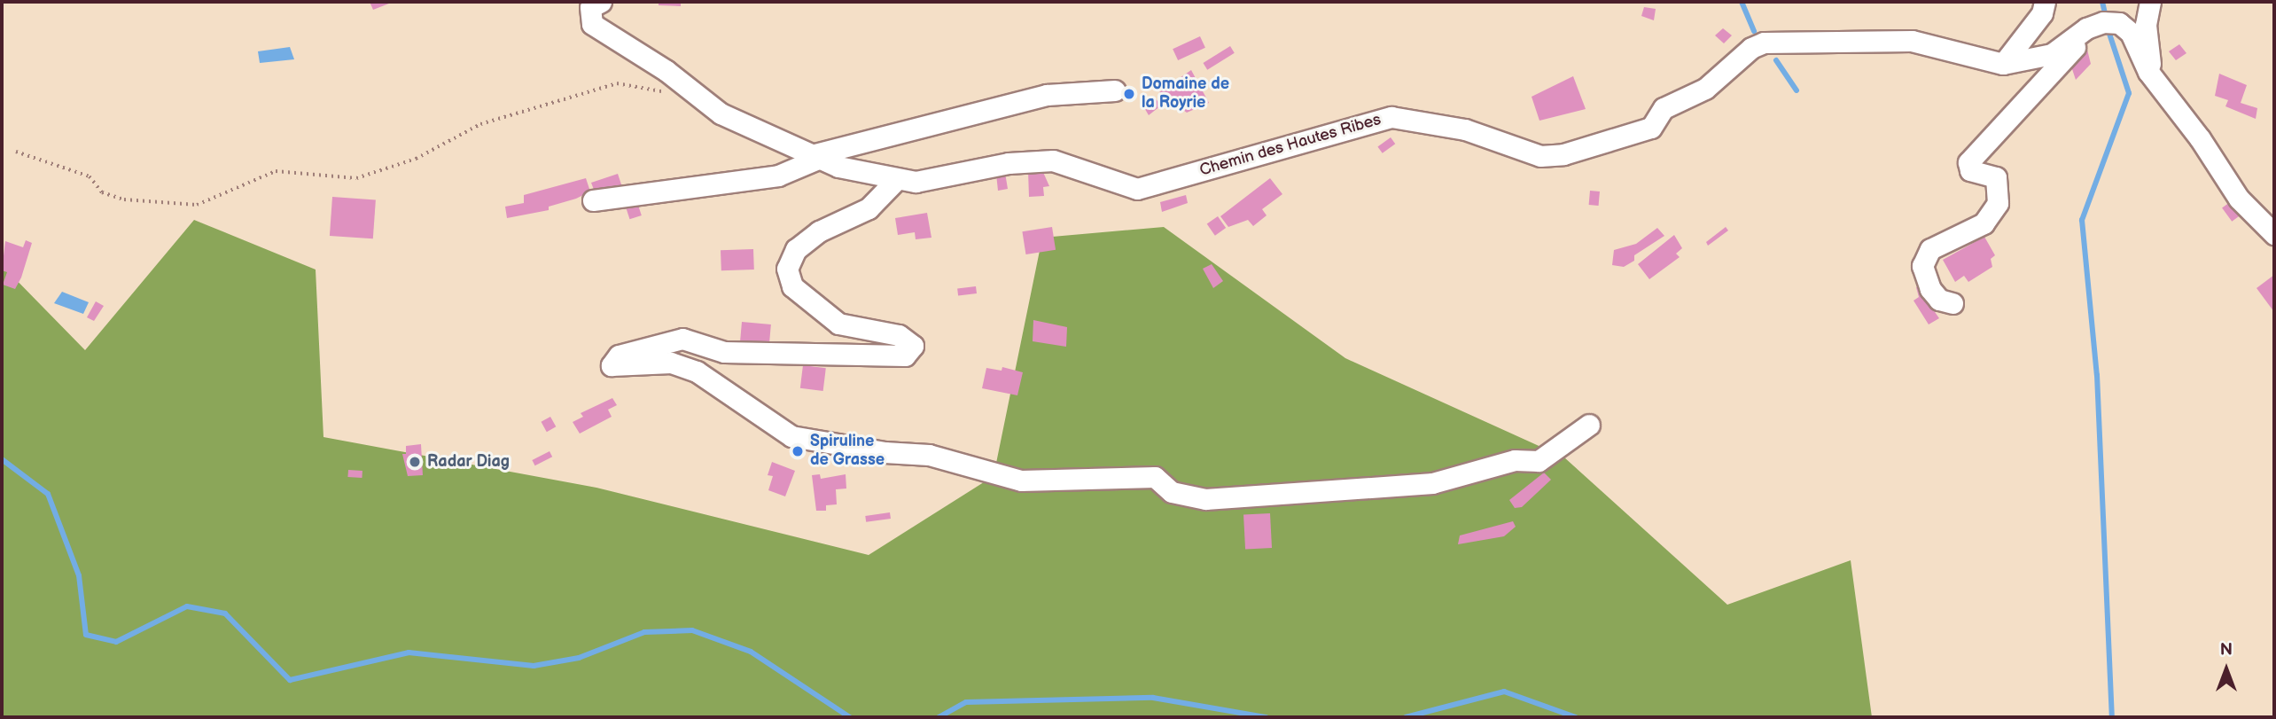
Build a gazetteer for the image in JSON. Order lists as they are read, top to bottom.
{
  "streets": {
    "street": ["Chemin des Hautes Ribes"]
  },
  "places": ["Domaine de la Royrie", "Spiruline de Grasse", "Radar Diag"],
  "north": "top"
}
